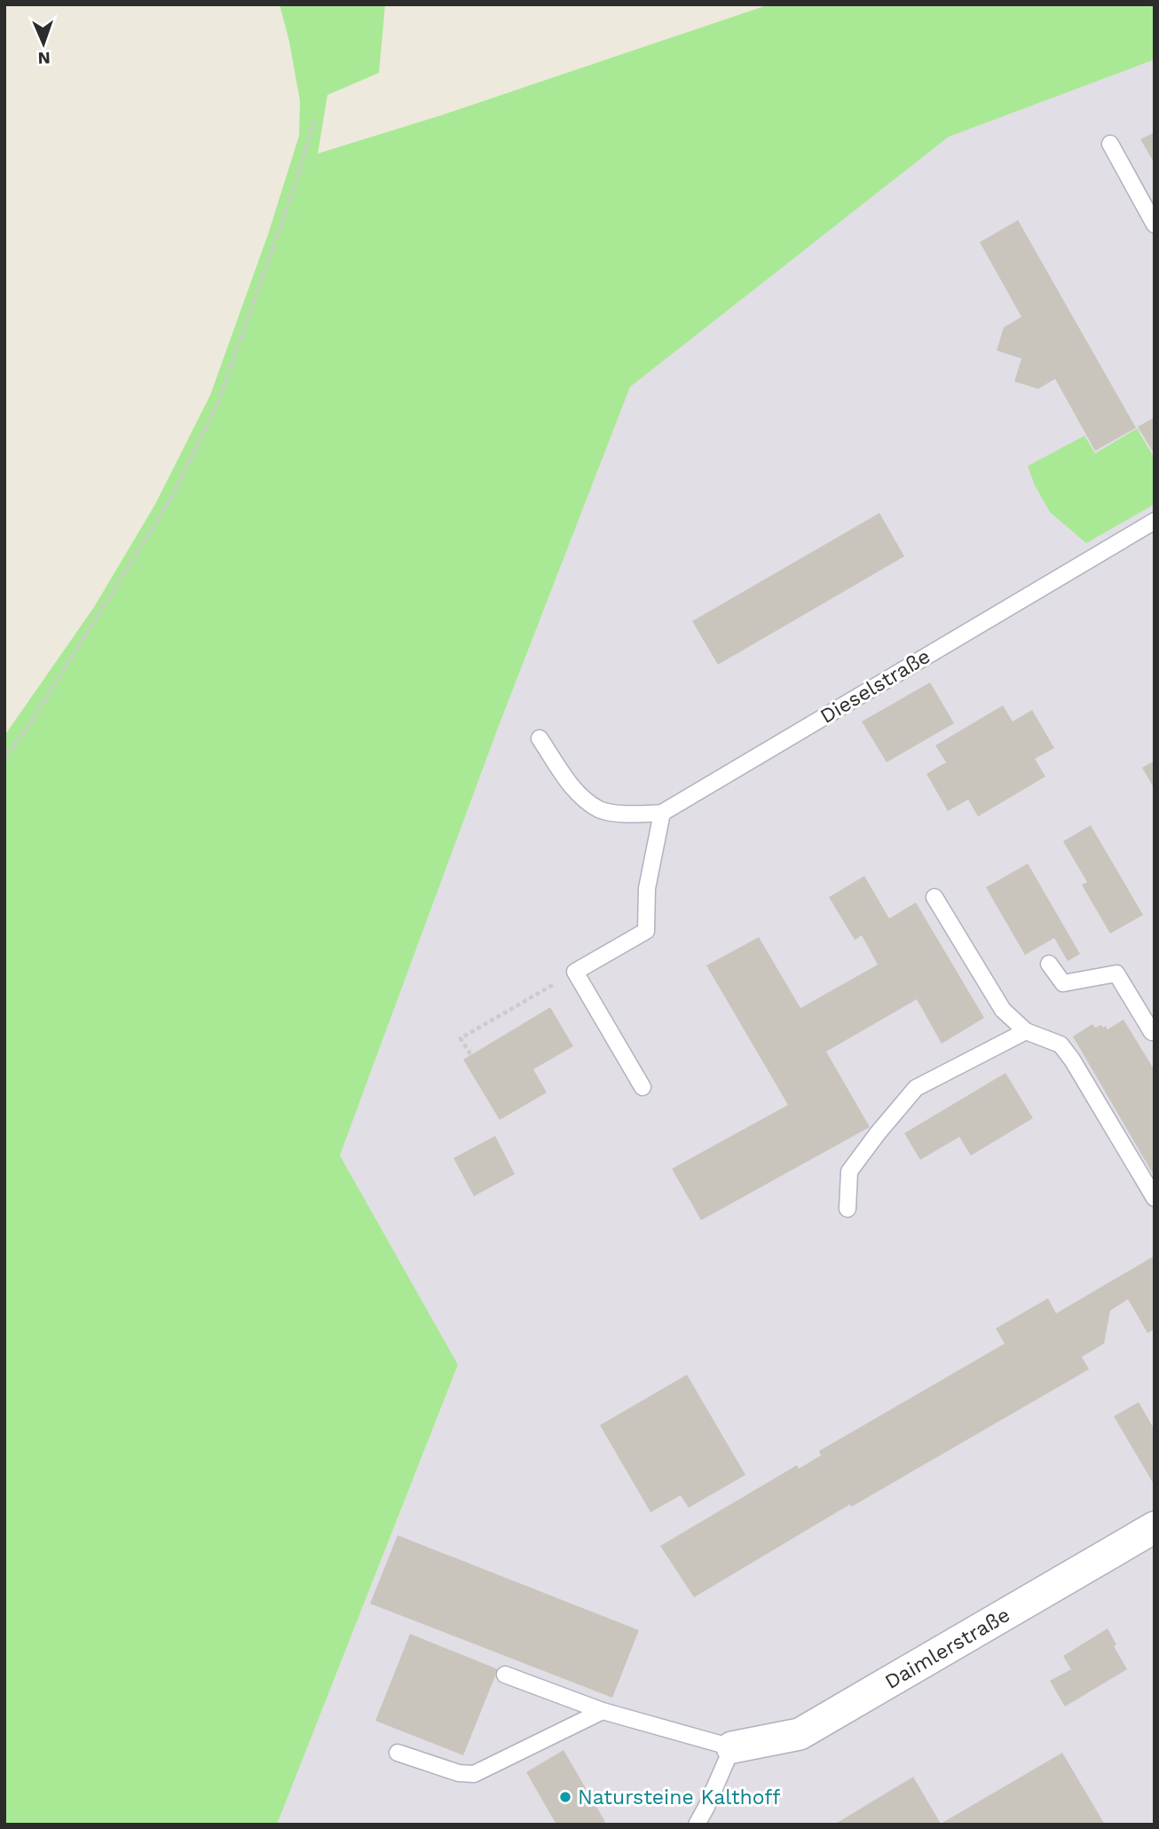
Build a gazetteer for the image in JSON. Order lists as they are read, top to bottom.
{
  "streets": {
    "street": ["Daimlerstraße"],
    "lane": ["Dieselstraße"]
  },
  "places": ["Natursteine Kalthoff"],
  "north": "bottom"
}
